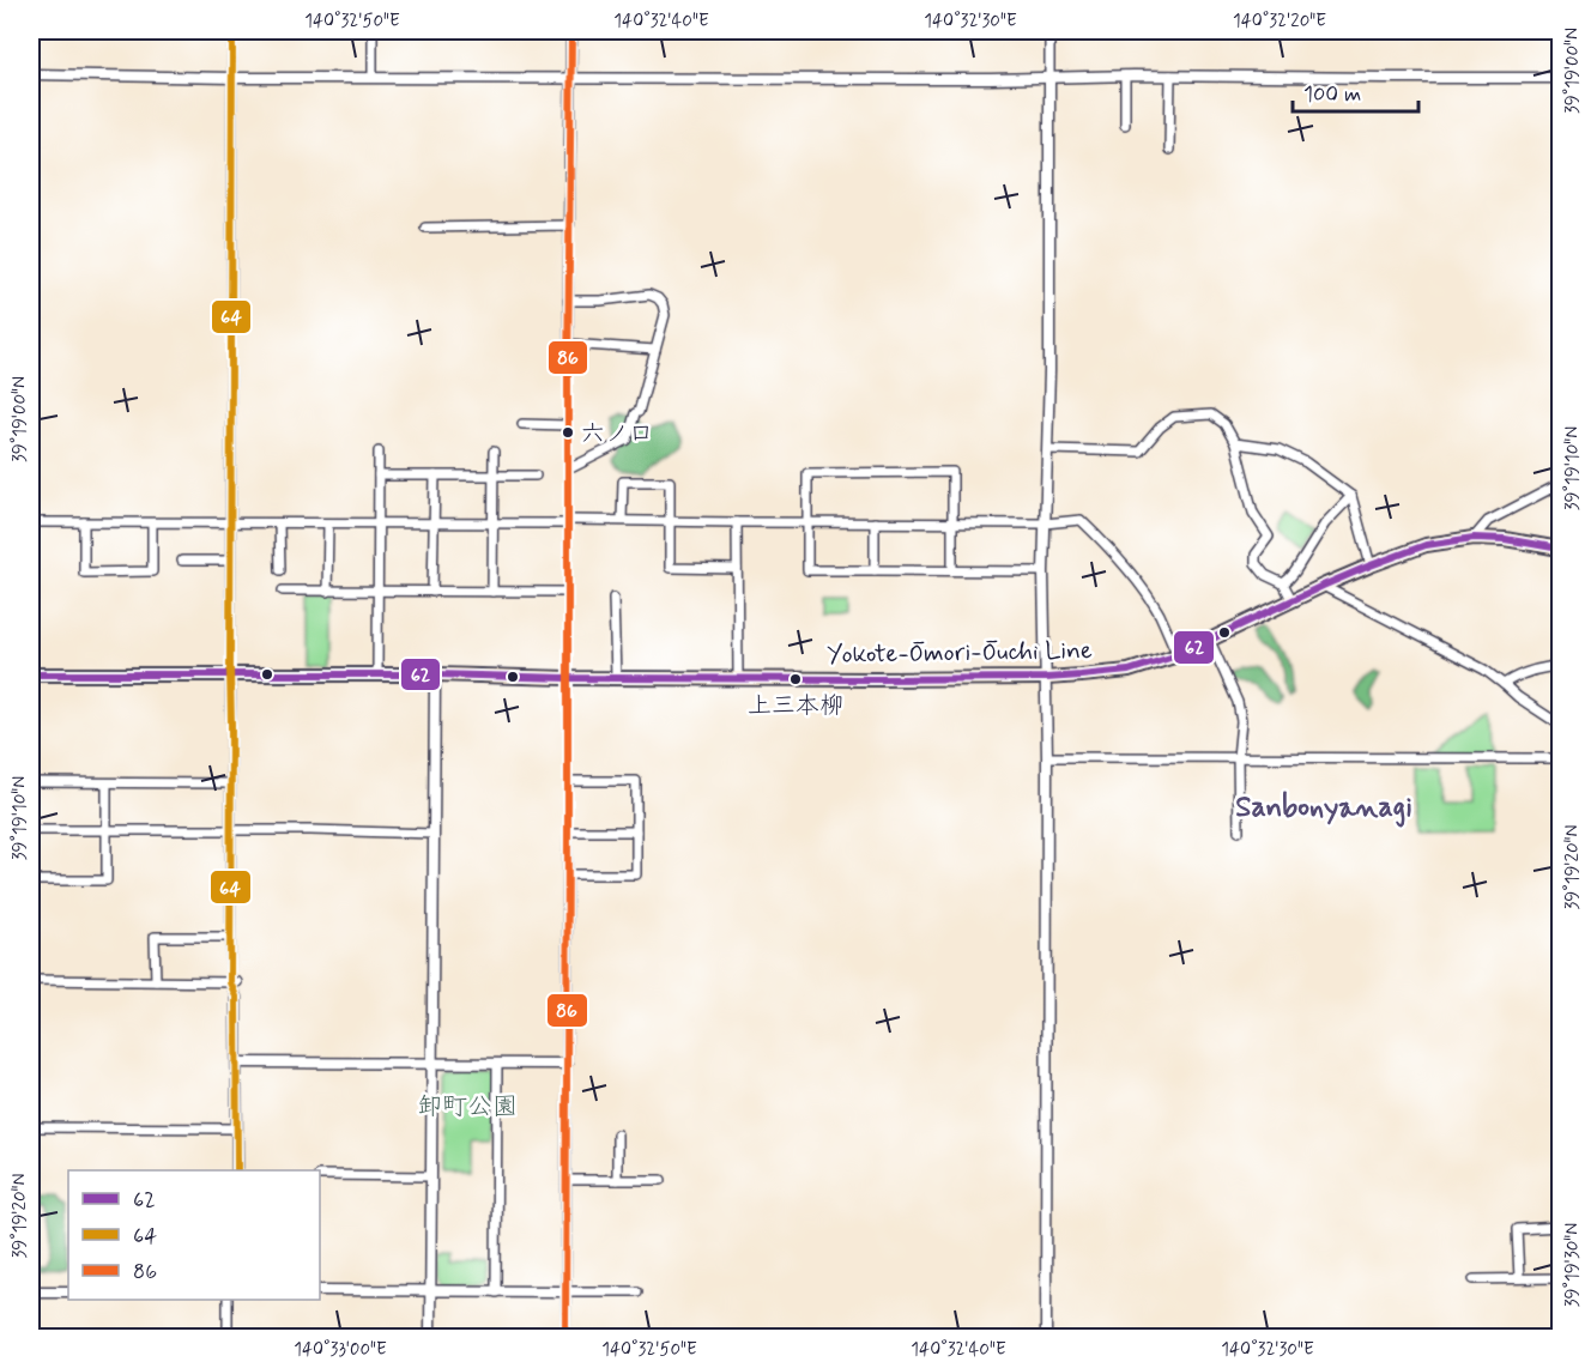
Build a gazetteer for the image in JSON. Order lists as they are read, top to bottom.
{
  "streets": {
    "main road": ["Yokote-Ōmori-Ōuchi Line"]
  },
  "districts": ["Sanbonyanagi"],
  "parks": ["卸町公園"],
  "places": ["六ノ口", "上三本柳"],
  "lines": ["transit line 64", "transit line 86", "transit line 62"],
  "legend": ["62", "64", "86"],
  "scale_bar": "100 m",
  "coordinates": [
    "140°32'50\"E",
    "140°32'40\"E",
    "140°32'30\"E",
    "140°32'20\"E",
    "39°19'00\"N",
    "39°19'10\"N",
    "39°19'20\"N",
    "39°19'30\"N",
    "140°33'00\"E"
  ]
}
